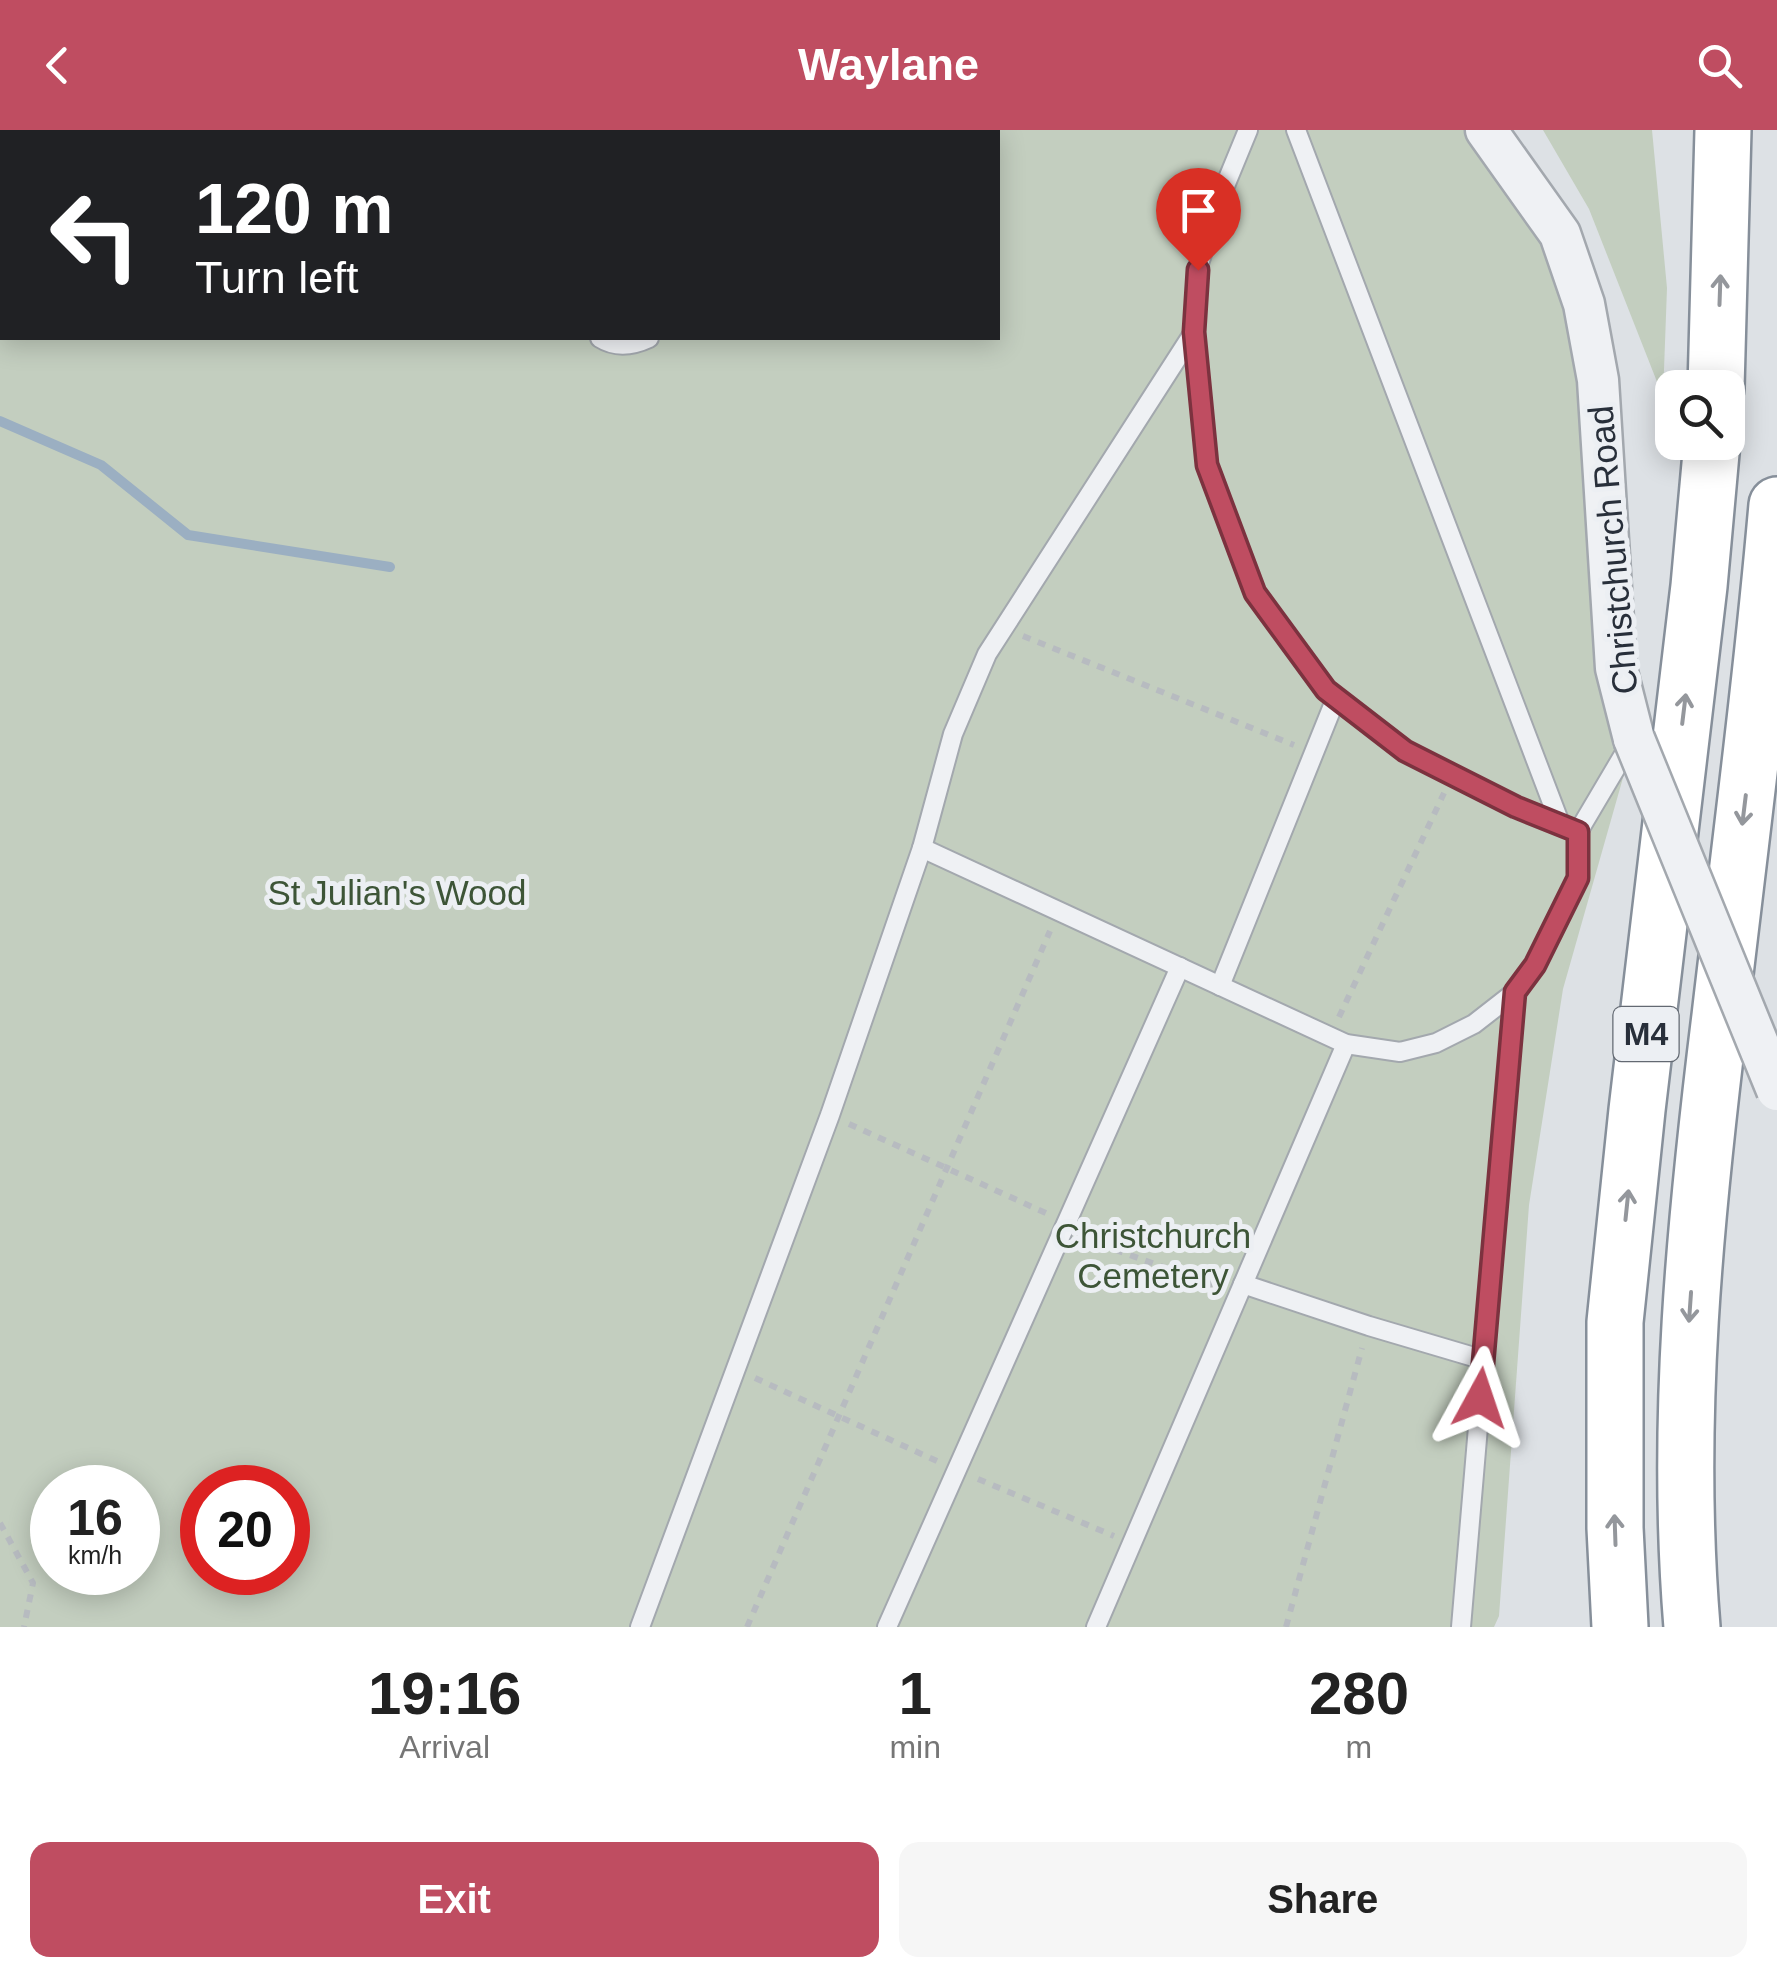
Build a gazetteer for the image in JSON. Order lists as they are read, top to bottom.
{
  "streets": {
    "highway": ["M4"],
    "street": ["Christchurch Road"]
  },
  "parks": ["St Julian's Wood", "Christchurch Cemetery"],
  "page": {
    "header": "Waylane",
    "turn": ["120 m", "Turn left"],
    "speed": "16 km/h",
    "limit": "20",
    "eta": [
      "19:16",
      "Arrival",
      "1",
      "min",
      "280",
      "m"
    ],
    "buttons": ["Exit", "Share"]
  }
}
